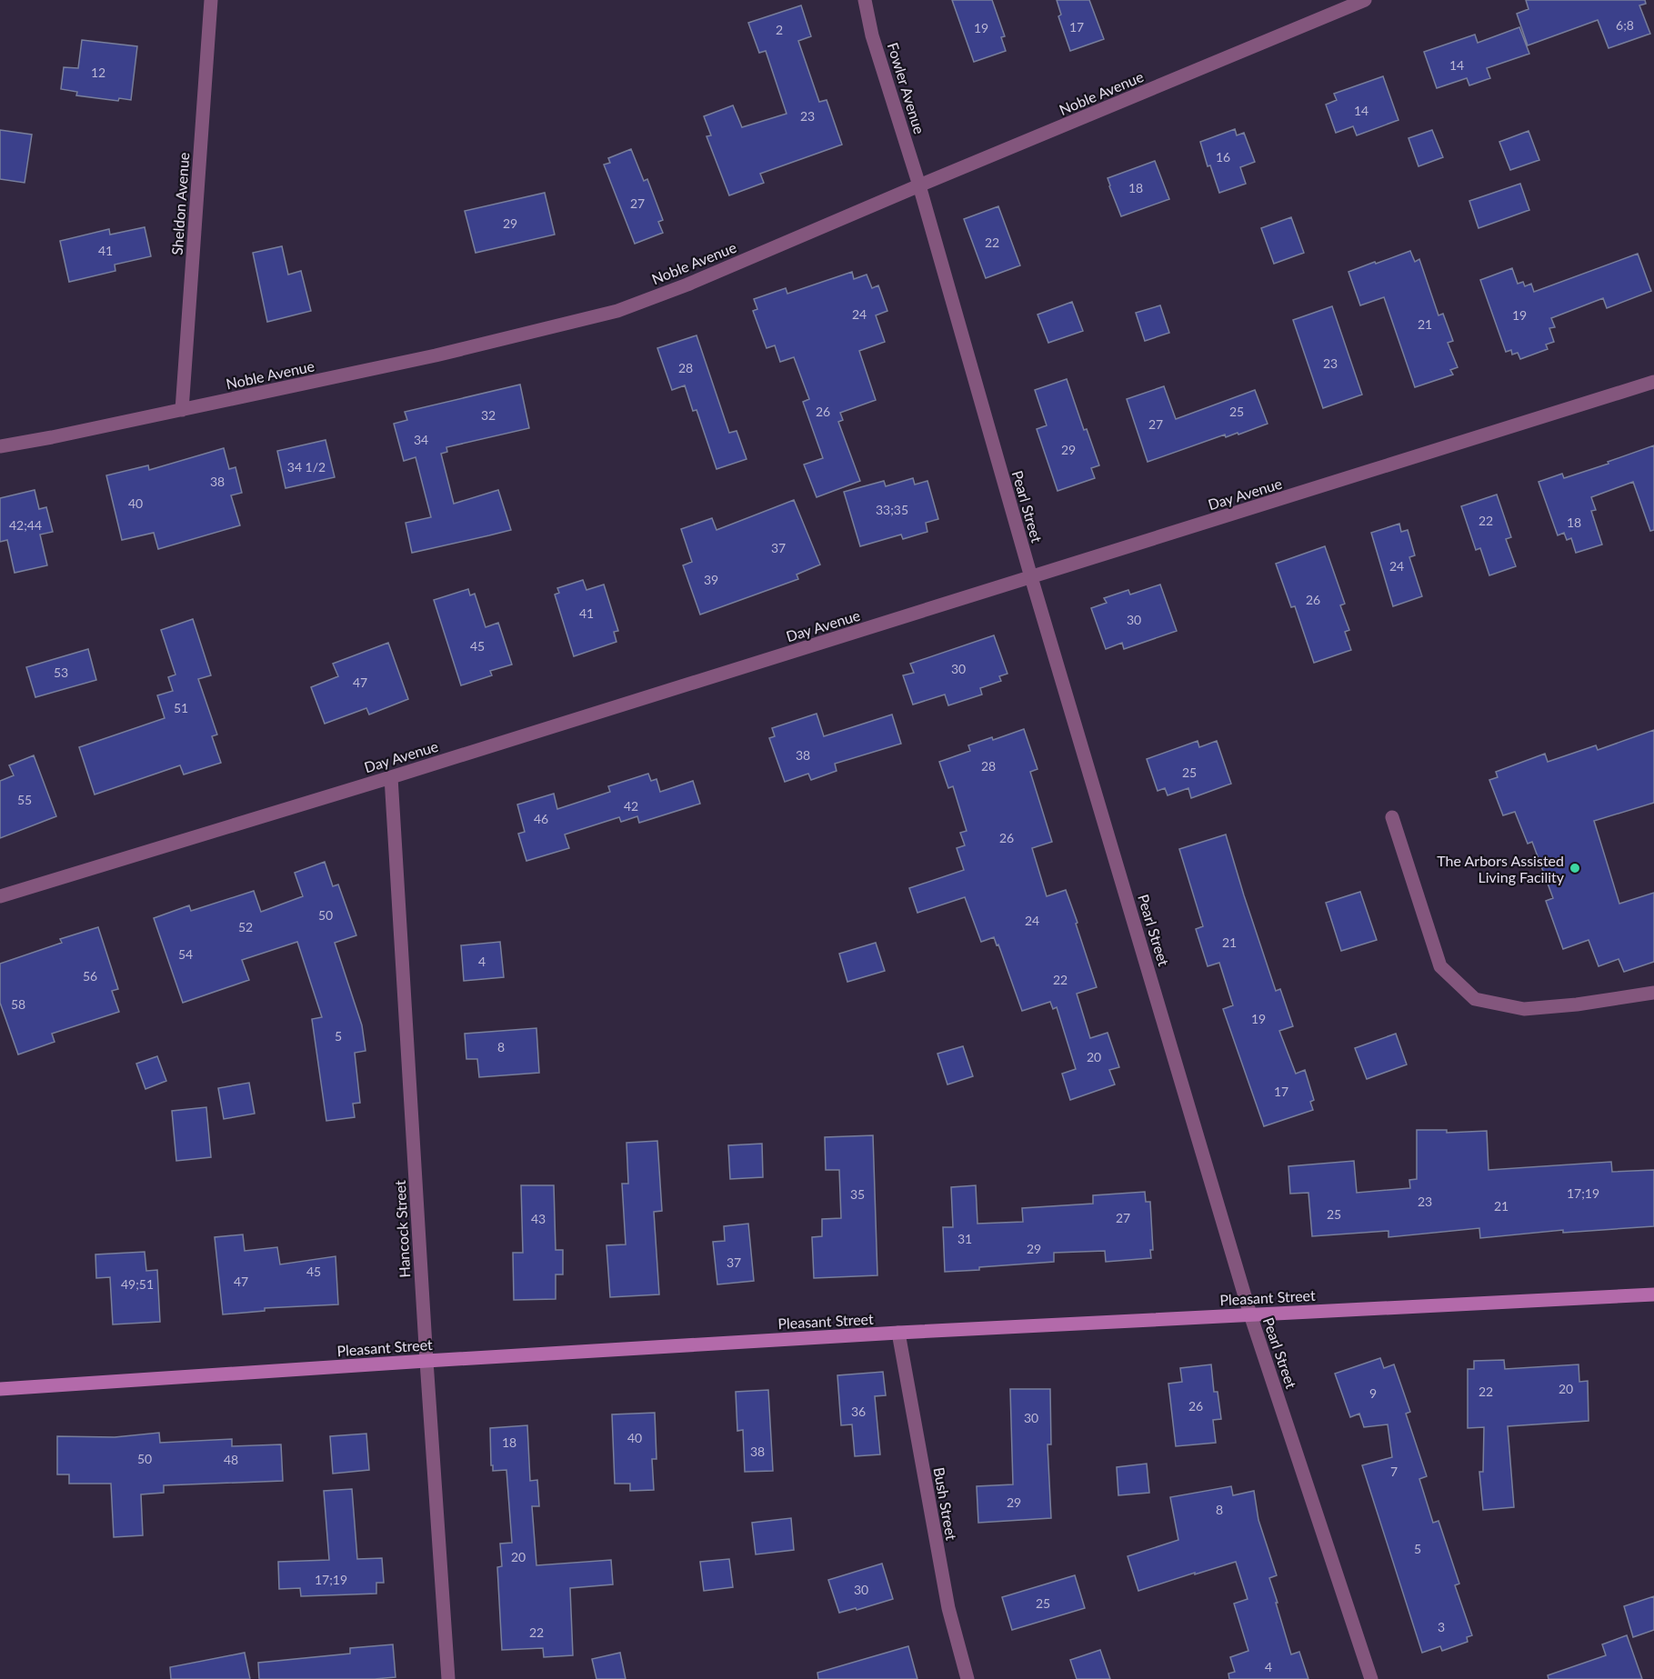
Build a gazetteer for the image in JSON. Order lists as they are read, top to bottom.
{
  "streets": {
    "street": [
      "Fowler Avenue",
      "Noble Avenue",
      "Sheldon Avenue",
      "Day Avenue",
      "Pearl Street",
      "Hancock Street",
      "Pleasant Street",
      "Bush Street"
    ]
  },
  "crossings": [
    ["Fowler Avenue", "Noble Avenue"],
    ["Fowler Avenue", "Pearl Street"],
    ["Noble Avenue", "Sheldon Avenue"],
    ["Noble Avenue", "Pearl Street"],
    ["Day Avenue", "Pearl Street"],
    ["Day Avenue", "Hancock Street"],
    ["Pearl Street", "Pleasant Street"],
    ["Hancock Street", "Pleasant Street"],
    ["Pleasant Street", "Bush Street"]
  ],
  "places": ["The Arbors Assisted Living Facility"],
  "house_numbers": [
    "6;8",
    "17",
    "19",
    "2",
    "14",
    "12",
    "14",
    "23",
    "16",
    "18",
    "27",
    "29",
    "22",
    "41",
    "24",
    "19",
    "21",
    "23",
    "28",
    "26",
    "25",
    "32",
    "27",
    "34",
    "29",
    "34 1/2",
    "38",
    "40",
    "33;35",
    "22",
    "18",
    "42;44",
    "37",
    "24",
    "39",
    "26",
    "41",
    "30",
    "45",
    "30",
    "53",
    "47",
    "51",
    "38",
    "28",
    "25",
    "55",
    "42",
    "46",
    "26",
    "50",
    "24",
    "52",
    "21",
    "54",
    "4",
    "56",
    "22",
    "58",
    "19",
    "5",
    "8",
    "20",
    "17",
    "17;19",
    "35",
    "23",
    "21",
    "25",
    "27",
    "43",
    "31",
    "29",
    "37",
    "45",
    "47",
    "49;51",
    "20",
    "22",
    "9",
    "26",
    "36",
    "30",
    "40",
    "18",
    "38",
    "50",
    "48",
    "7",
    "29",
    "8",
    "5",
    "20",
    "17;19",
    "30",
    "25",
    "3",
    "22",
    "4"
  ]
}
